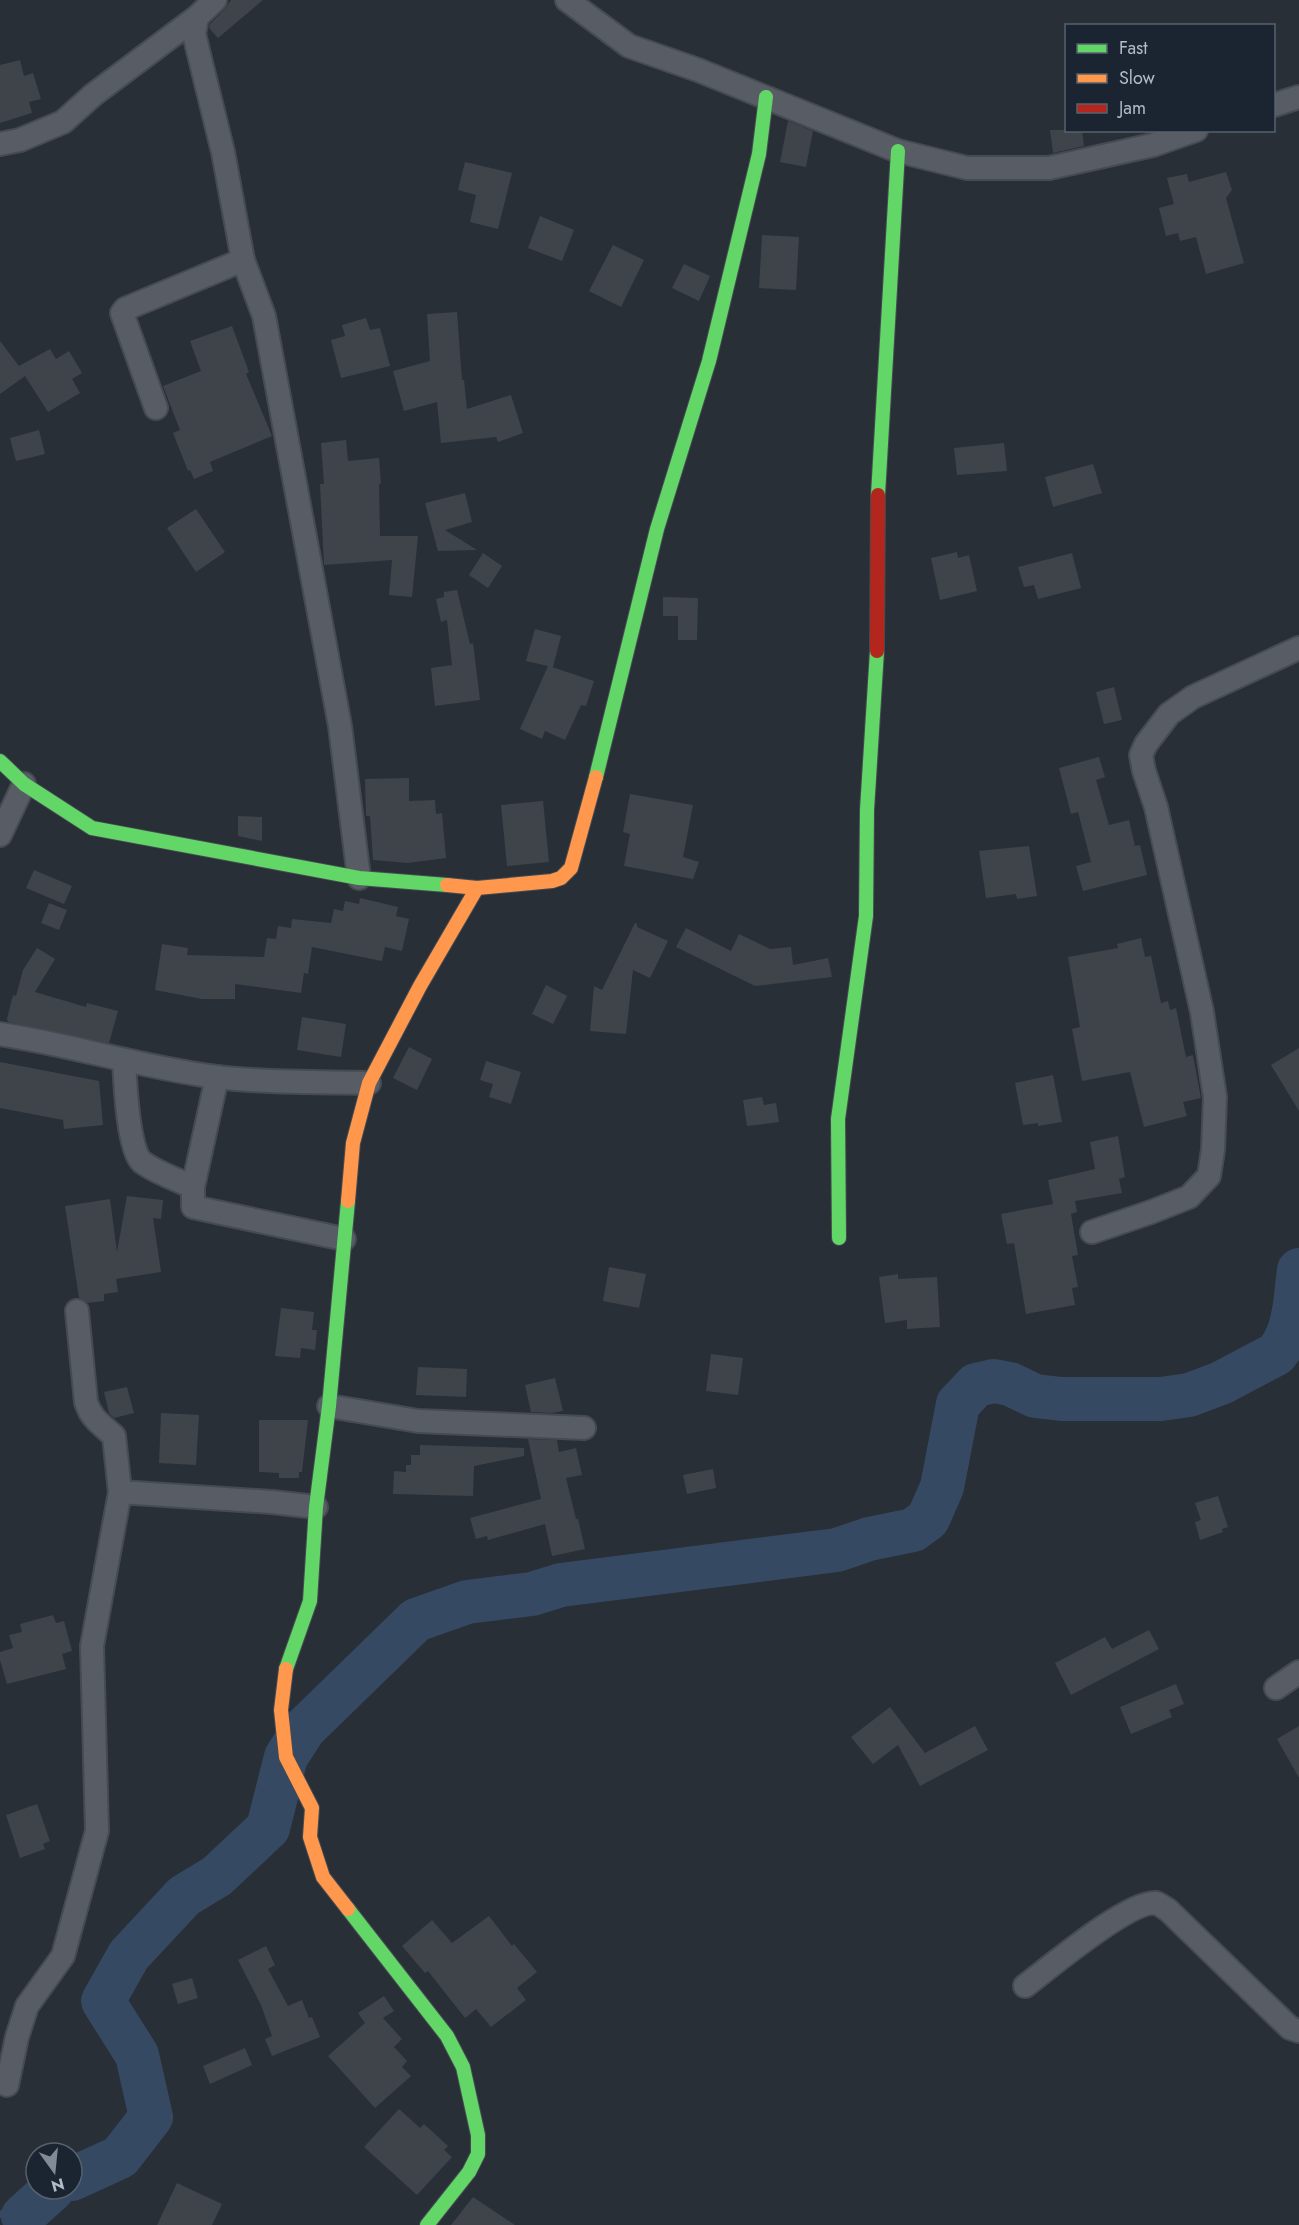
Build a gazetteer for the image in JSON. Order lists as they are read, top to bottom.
{
  "legend": ["Fast", "Slow", "Jam"],
  "north": "bottom"
}
